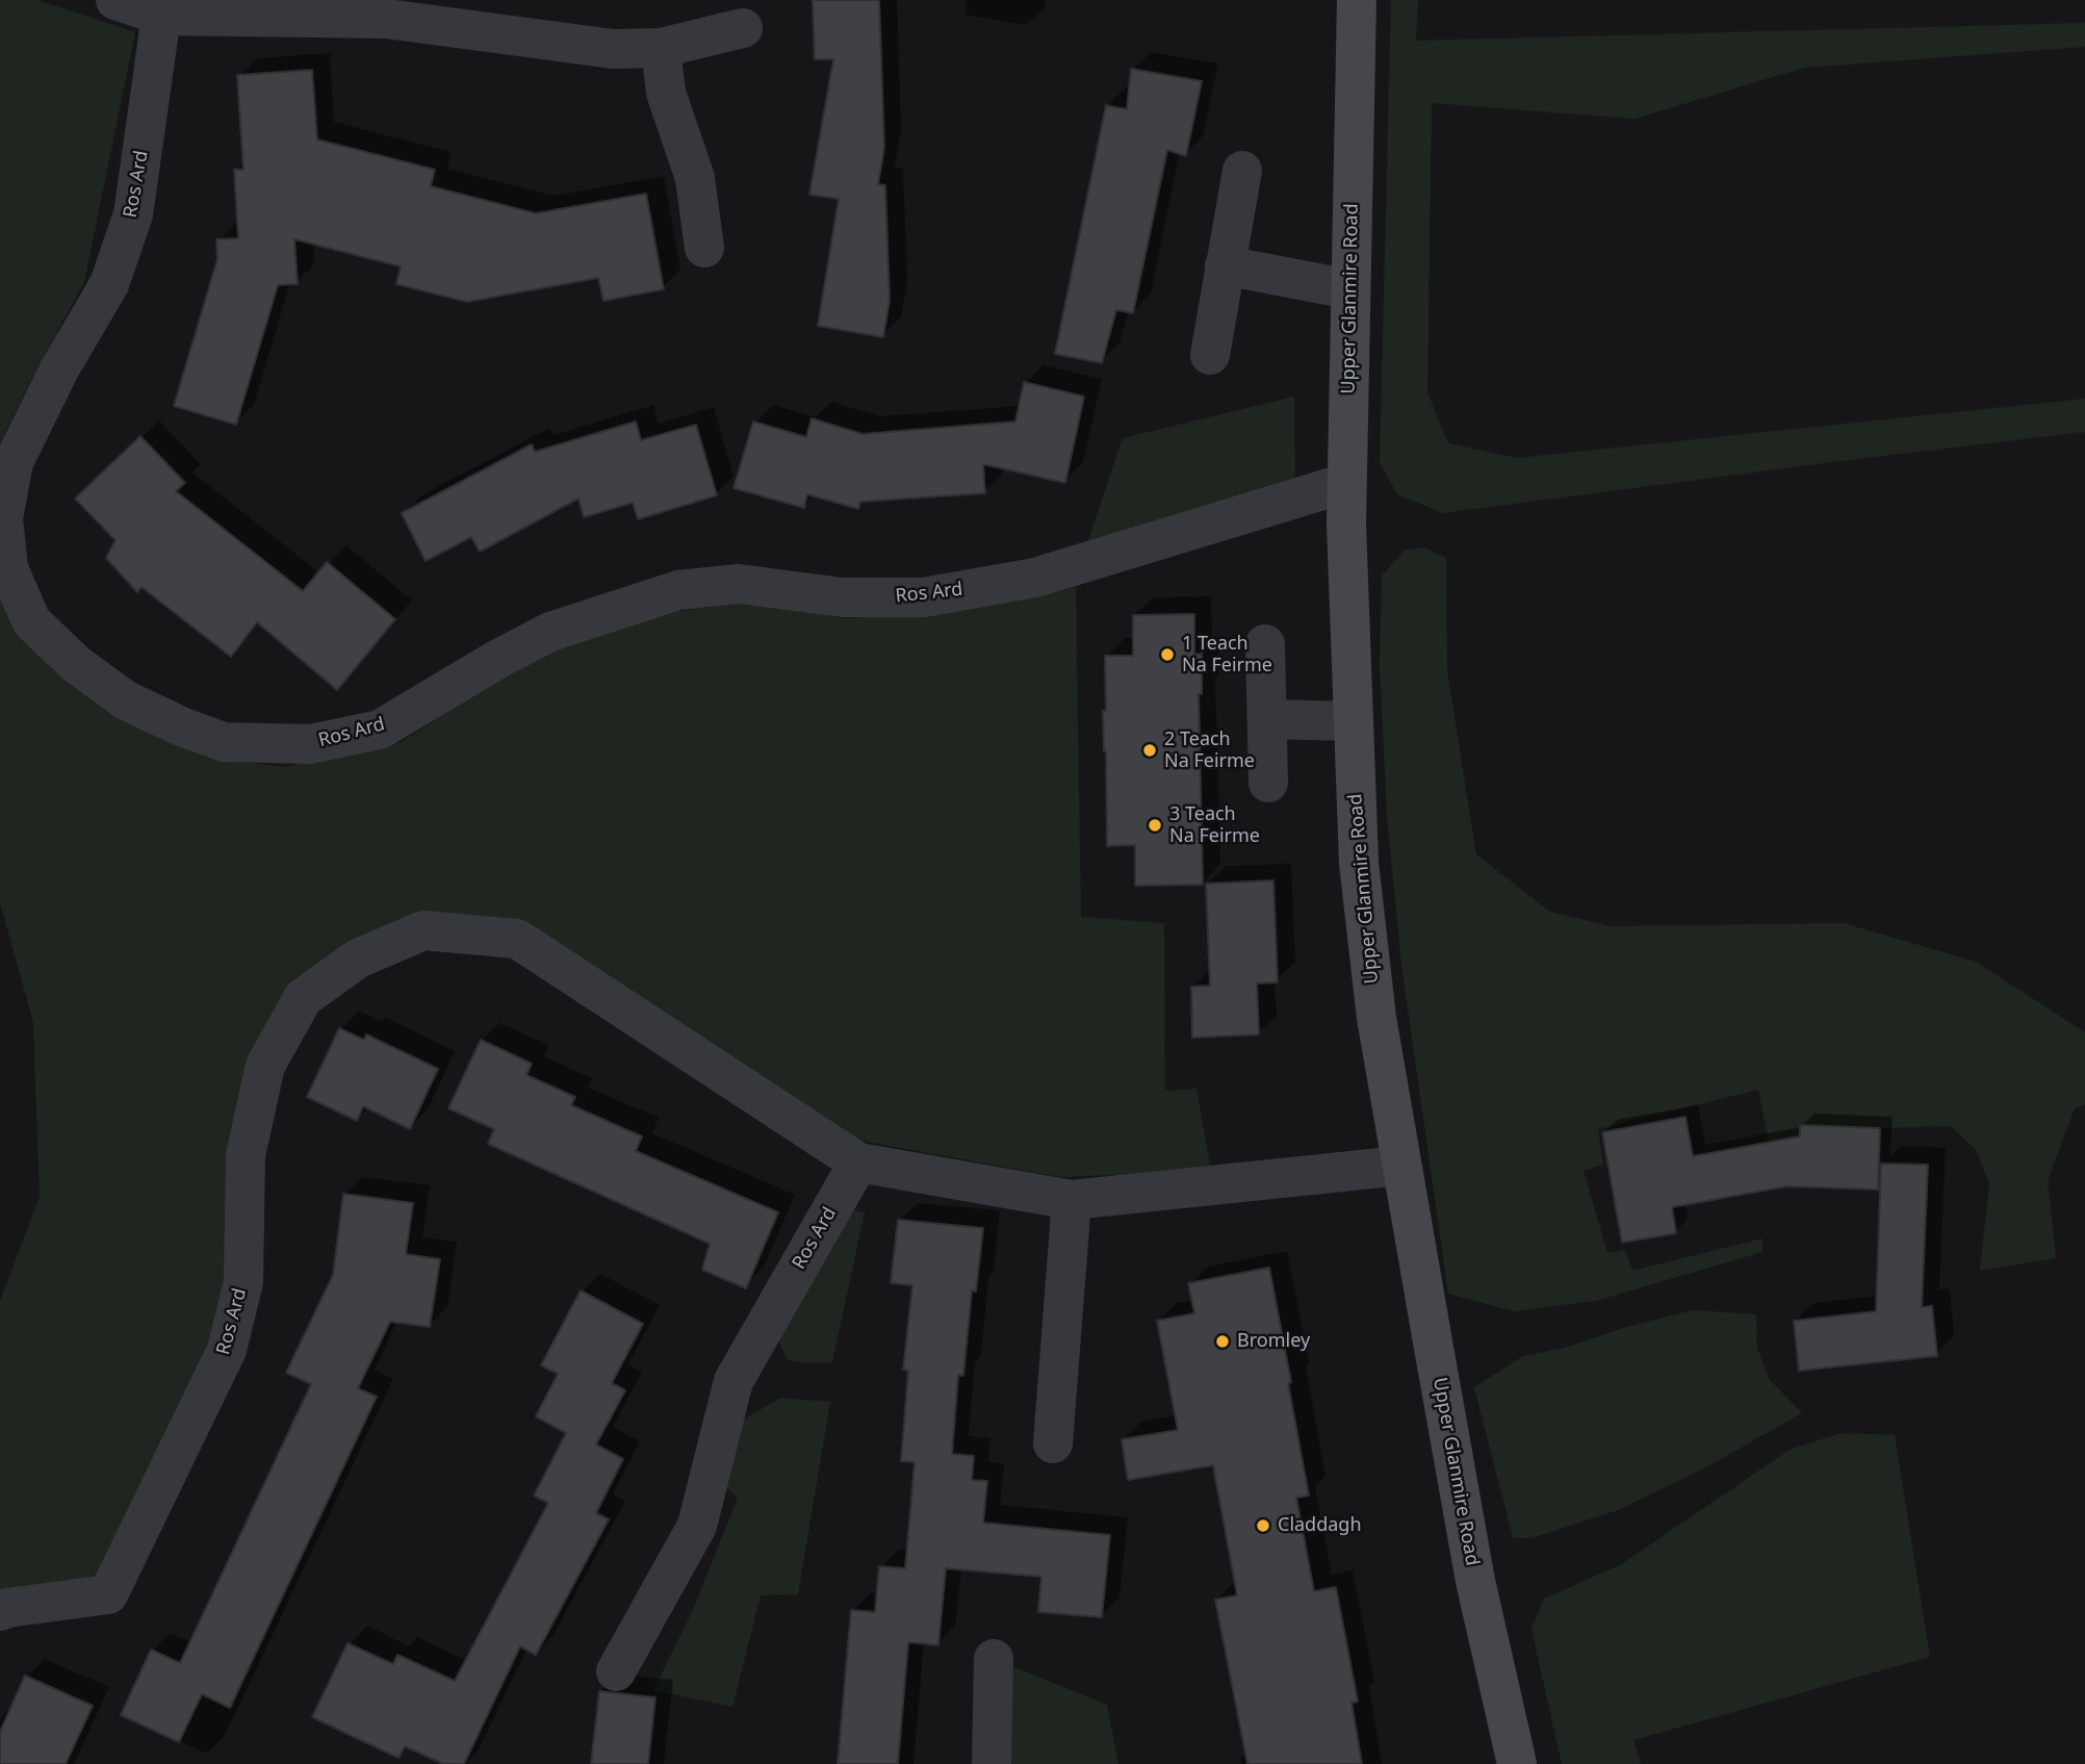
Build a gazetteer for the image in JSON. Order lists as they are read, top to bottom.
{
  "streets": {
    "main road": ["Upper Glanmire Road"],
    "street": ["Ros Ard"]
  },
  "crossings": [
    ["Ros Ard", "Upper Glanmire Road"]
  ],
  "places": [
    "1 Teach Na Feirme",
    "2 Teach Na Feirme",
    "3 Teach Na Feirme",
    "Bromley",
    "Claddagh"
  ]
}
